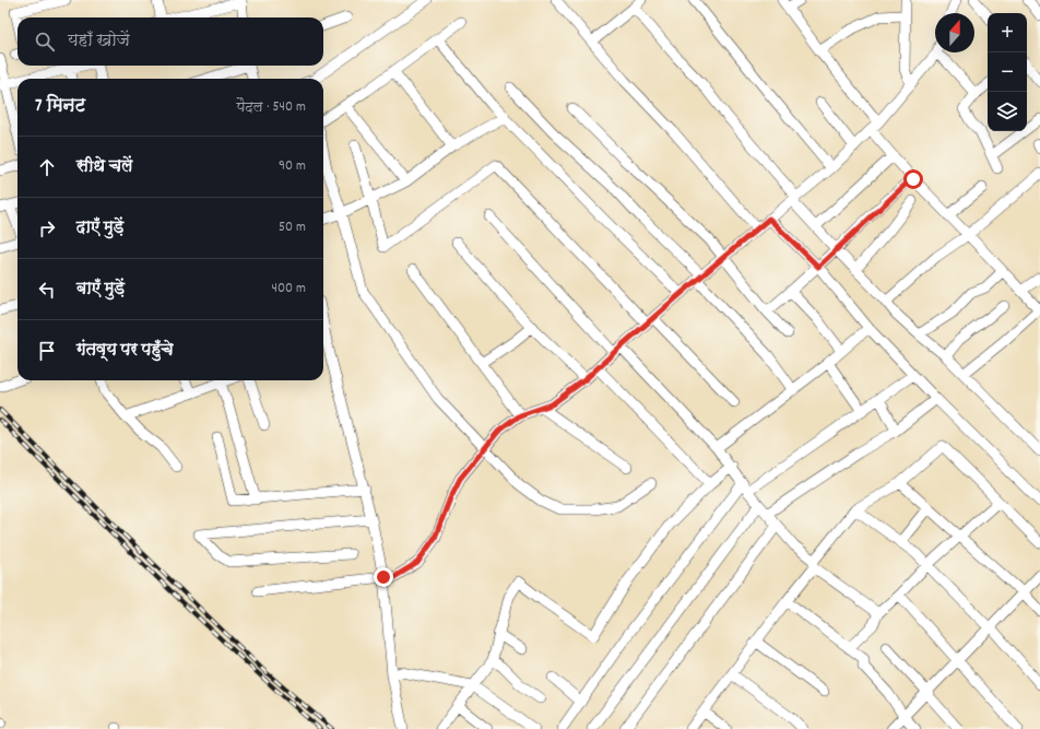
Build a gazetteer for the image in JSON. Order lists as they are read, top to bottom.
{
  "north": "top",
  "page": {
    "map_buttons": ["+", "−"],
    "search": "यहाँ खोजें",
    "heading": ["7 मिनट", "पैदल · 540 m"],
    "list": [
      ["सीधे चलें", "90 m"],
      ["दाएँ मुड़ें", "50 m"],
      ["बाएँ मुड़ें", "400 m"],
      "गंतव्य पर पहुँचे"
    ]
  }
}
